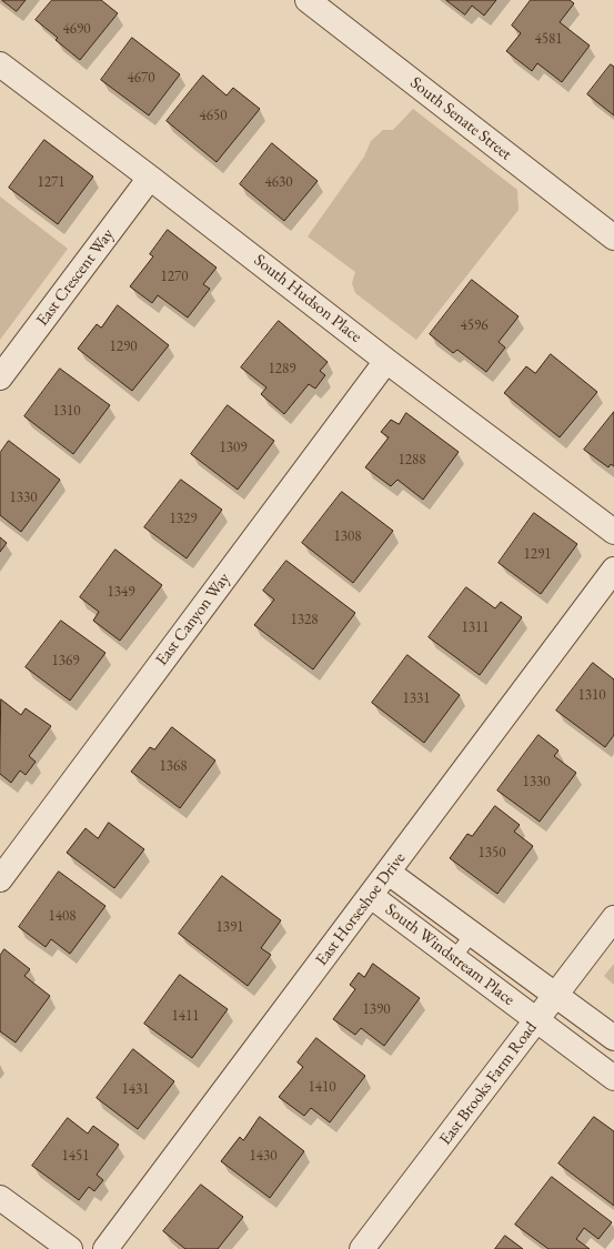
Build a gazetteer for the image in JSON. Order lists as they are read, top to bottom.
{
  "streets": {
    "street": [
      "South Senate Street",
      "East Crescent Way",
      "South Hudson Place",
      "East Canyon Way",
      "East Horseshoe Drive",
      "South Windstream Place",
      "East Brooks Farm Road"
    ]
  },
  "crossings": [
    ["East Crescent Way", "South Hudson Place"],
    ["South Hudson Place", "East Canyon Way"],
    ["East Horseshoe Drive", "South Windstream Place"],
    ["South Windstream Place", "East Brooks Farm Road"]
  ],
  "house_numbers": [
    "4690",
    "4581",
    "4670",
    "4650",
    "1271",
    "4630",
    "1270",
    "4596",
    "1290",
    "1289",
    "1310",
    "1309",
    "1288",
    "1330",
    "1329",
    "1308",
    "1291",
    "1349",
    "1328",
    "1311",
    "1369",
    "1310",
    "1331",
    "1368",
    "1330",
    "1350",
    "1408",
    "1391",
    "1390",
    "1411",
    "1410",
    "1431",
    "1451",
    "1430"
  ]
}
